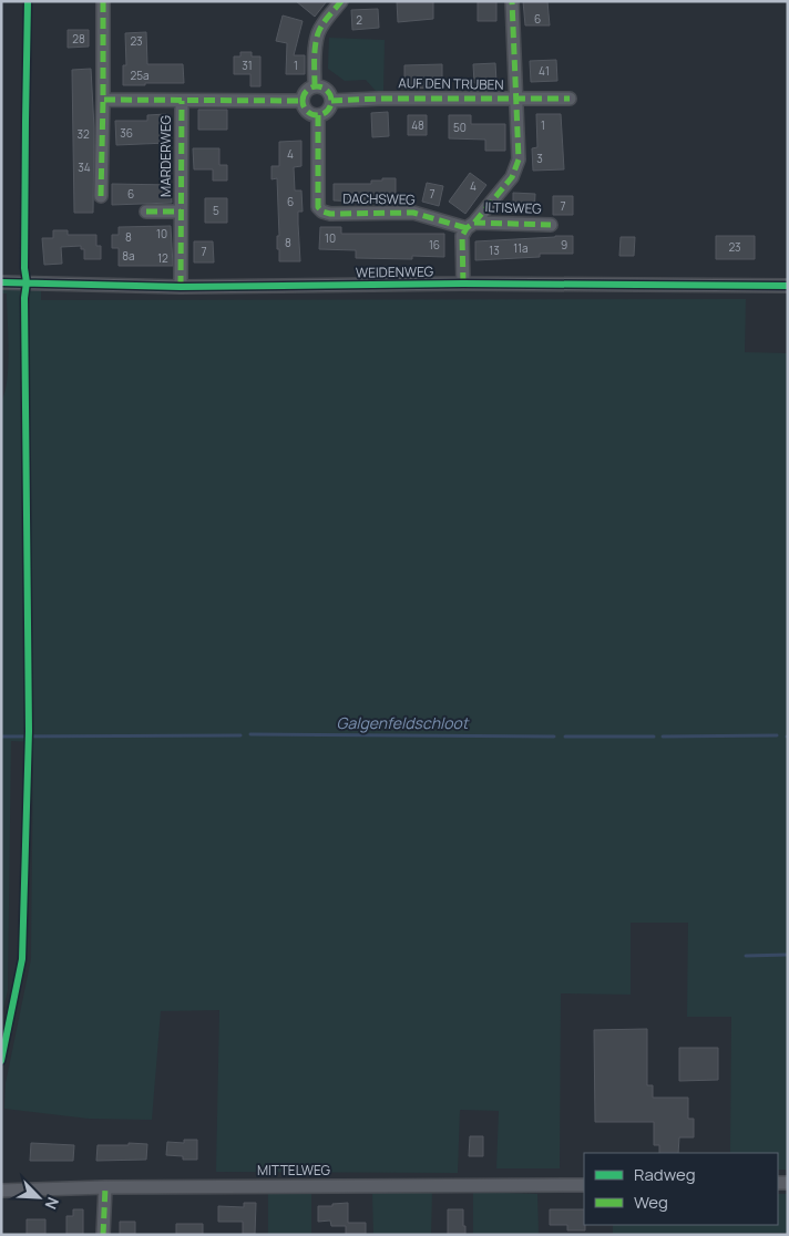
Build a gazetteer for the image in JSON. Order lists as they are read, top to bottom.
{
  "streets": {
    "street": [
      "AUF DEN TRUBEN",
      "MARDERWEG",
      "DACHSWEG",
      "ILTISWEG",
      "WEIDENWEG",
      "MITTELWEG"
    ]
  },
  "crossings": [
    ["AUF DEN TRUBEN", "DACHSWEG"],
    ["AUF DEN TRUBEN", "ILTISWEG"],
    ["MARDERWEG", "WEIDENWEG"],
    ["DACHSWEG", "ILTISWEG"]
  ],
  "water": ["Galgenfeldschloot"],
  "house_numbers": [
    "6",
    "2",
    "28",
    "23",
    "31",
    "1",
    "41",
    "25a",
    "48",
    "1",
    "50",
    "36",
    "32",
    "4",
    "3",
    "34",
    "4",
    "6",
    "7",
    "6",
    "7",
    "5",
    "10",
    "8",
    "10",
    "8",
    "16",
    "9",
    "23",
    "11a",
    "13",
    "7",
    "8a",
    "12"
  ],
  "legend": ["Radweg", "Weg"],
  "north": "bottom right"
}
